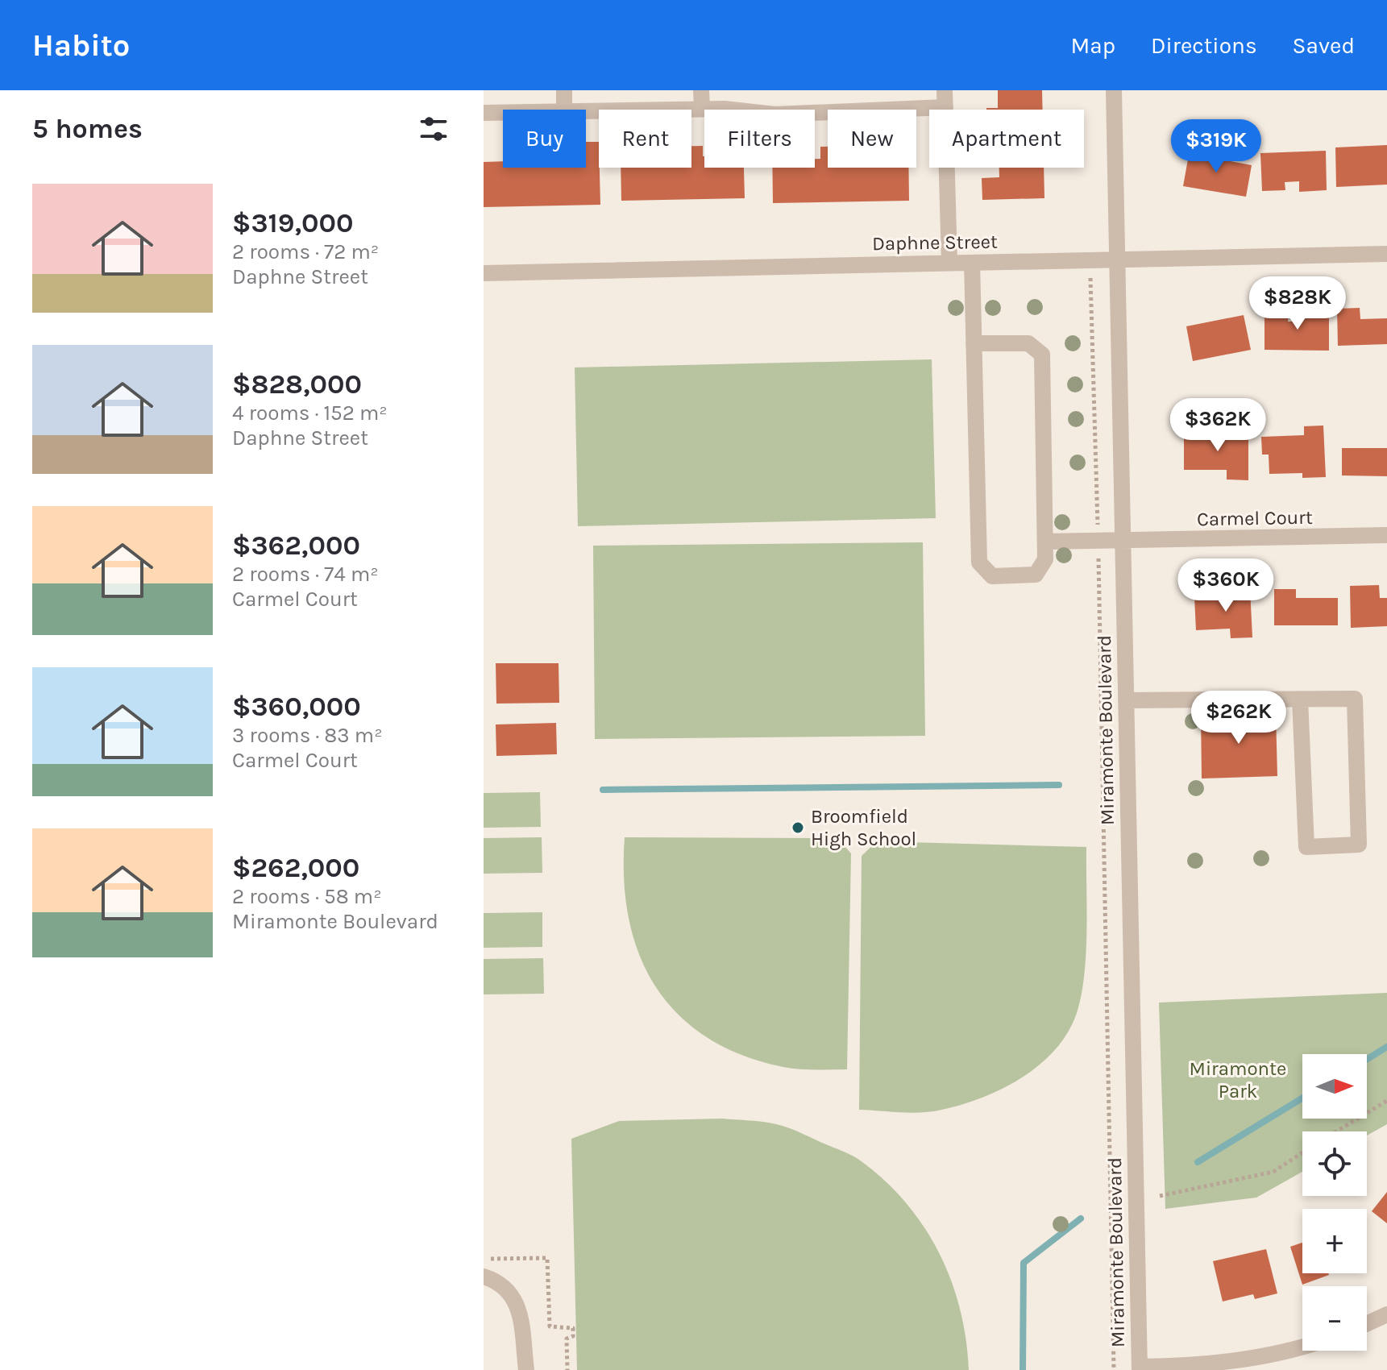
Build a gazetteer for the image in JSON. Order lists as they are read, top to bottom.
{
  "streets": {
    "street": ["Daphne Street", "Carmel Court", "Miramonte Boulevard"]
  },
  "crossings": [
    ["Daphne Street", "Miramonte Boulevard"],
    ["Carmel Court", "Miramonte Boulevard"]
  ],
  "parks": ["Miramonte Park"],
  "places": ["Broomfield High School"],
  "north": "right",
  "page": {
    "header": "Habito",
    "nav": ["Map", "Directions", "Saved"],
    "heading": "5 homes",
    "chip": [
      "Buy",
      "Rent",
      "Filters",
      "New",
      "Apartment"
    ],
    "price": [
      "$319K",
      "$828K",
      "$362K",
      "$360K",
      "$262K"
    ],
    "list": [
      {
        "name": "$319,000",
        "note": "2 rooms · 72 m² · Daphne Street"
      },
      {
        "name": "$828,000",
        "note": "4 rooms · 152 m² · Daphne Street"
      },
      {
        "name": "$362,000",
        "note": "2 rooms · 74 m² · Carmel Court"
      },
      {
        "name": "$360,000",
        "note": "3 rooms · 83 m² · Carmel Court"
      },
      {
        "name": "$262,000",
        "note": "2 rooms · 58 m² · Miramonte Boulevard"
      }
    ],
    "map_buttons": ["+", "−"]
  }
}
